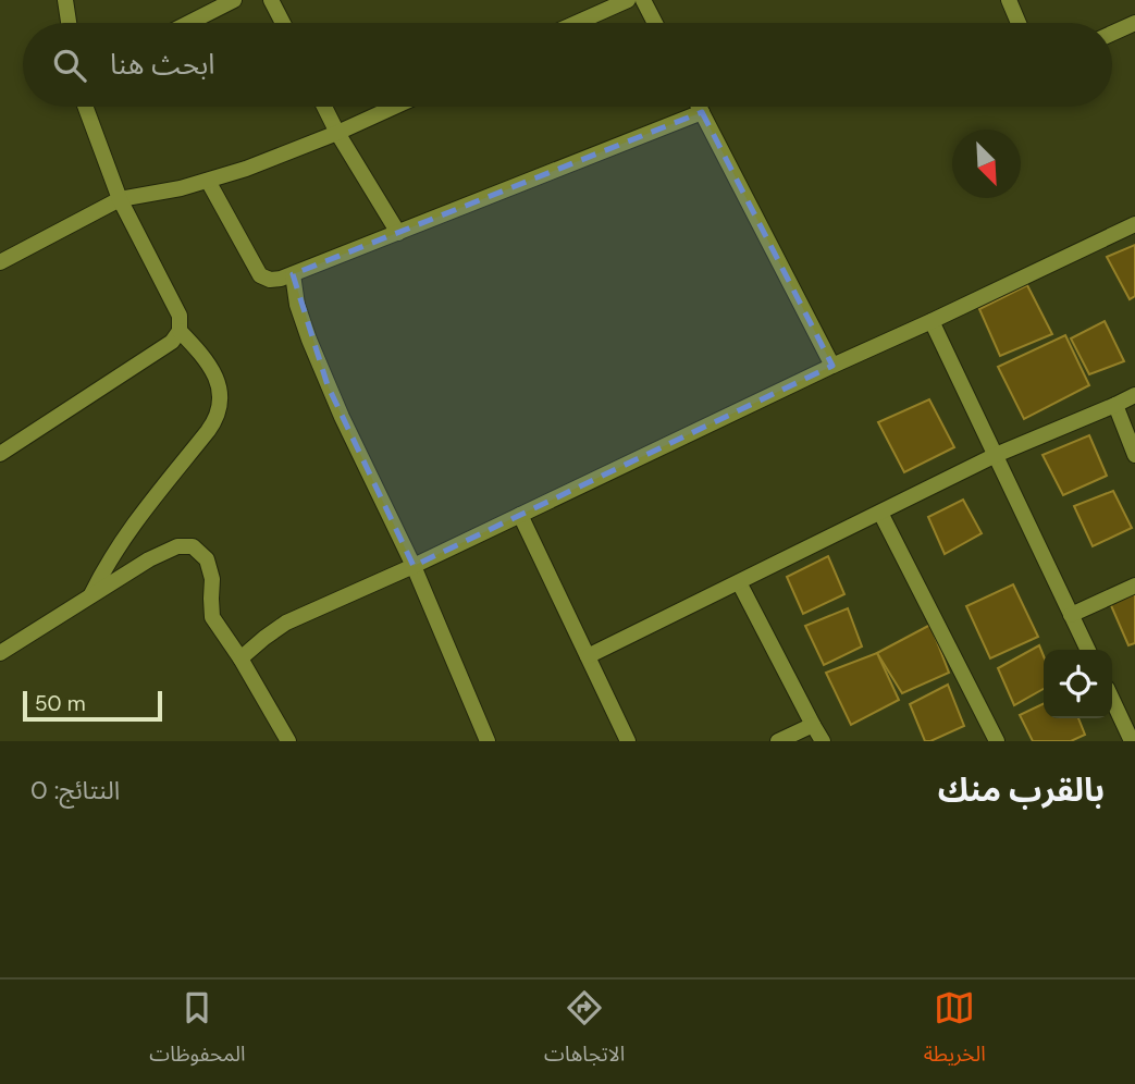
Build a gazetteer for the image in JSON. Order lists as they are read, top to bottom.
{
  "scale_bar": "50 m",
  "north": "bottom right",
  "page": {
    "search": "ابحث هنا",
    "scale": "50 m",
    "heading": ["بالقرب منك", "النتائج: 0"],
    "nav": ["الخريطة", "الاتجاهات", "المحفوظات"]
  }
}
